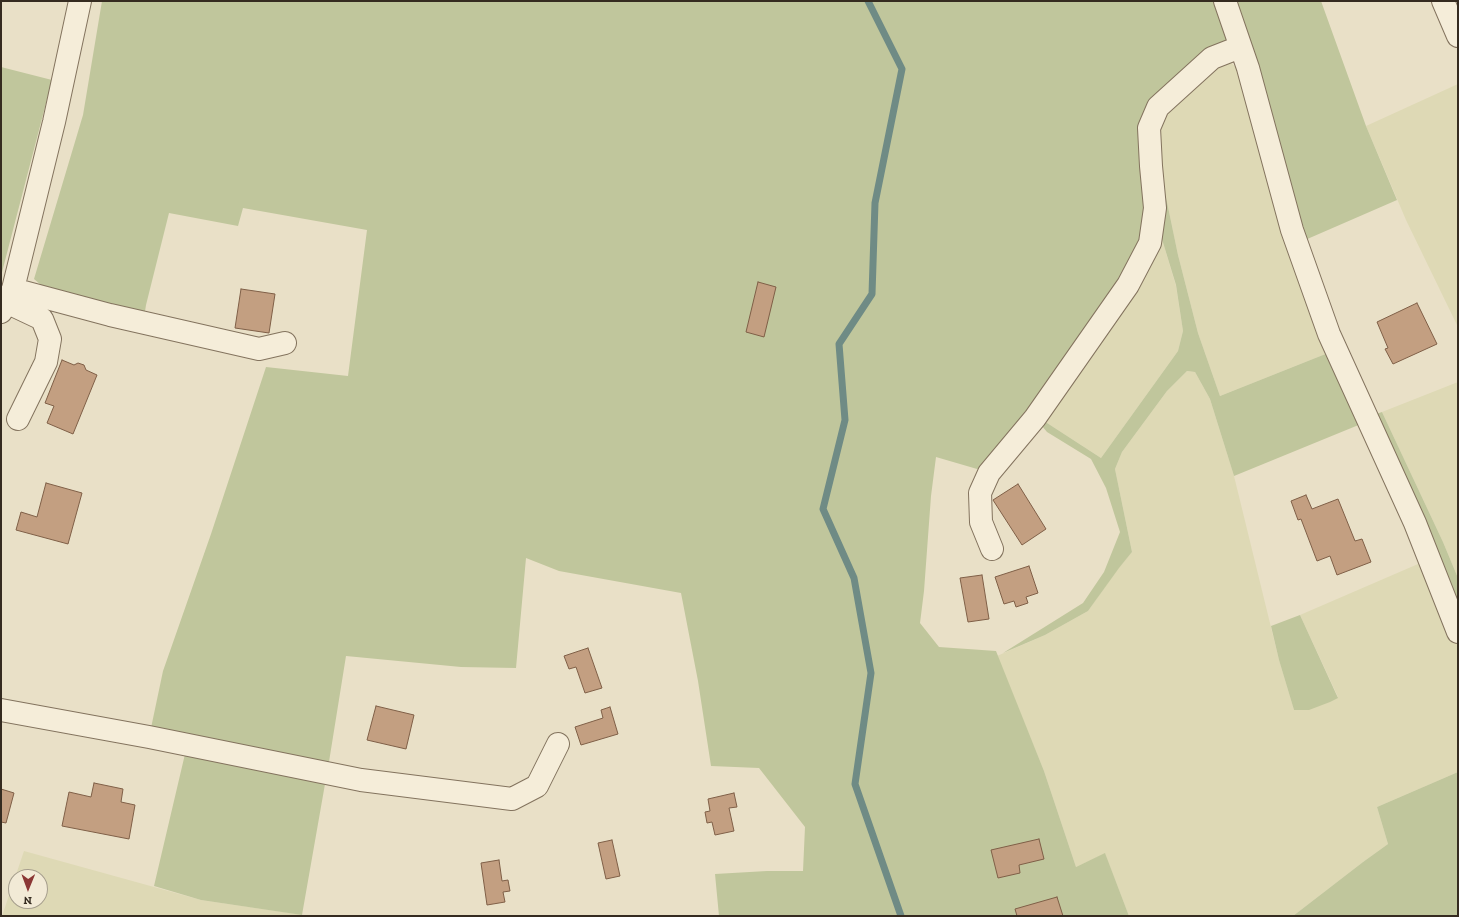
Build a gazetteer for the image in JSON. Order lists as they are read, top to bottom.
{
  "north": "bottom"
}
